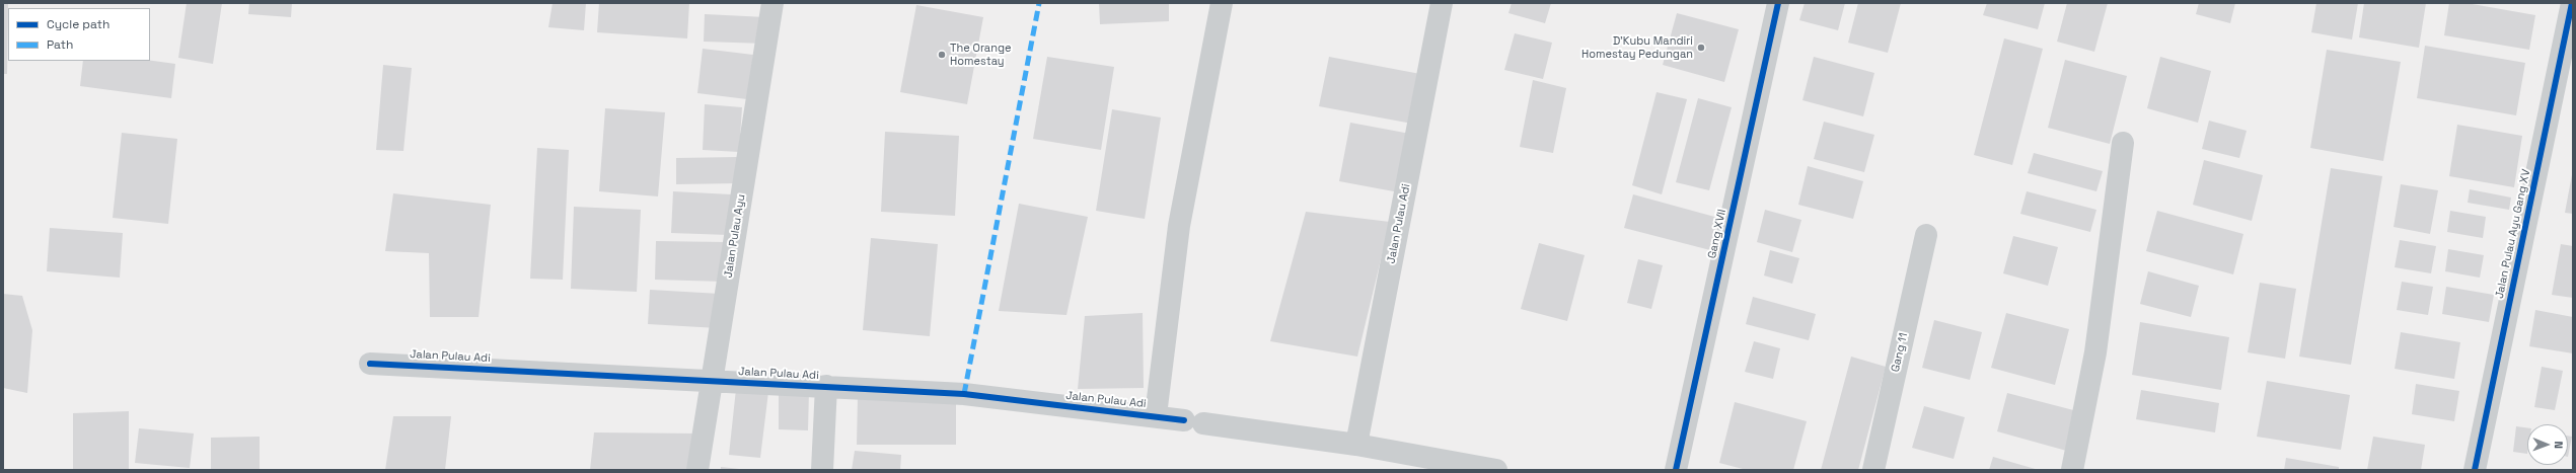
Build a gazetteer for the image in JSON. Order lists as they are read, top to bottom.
{
  "streets": {
    "street": [
      "Jalan Pulau Adi",
      "Gang XVII",
      "Jalan Pulau Ayu Gang XV",
      "Jalan Pulau Ayu",
      "Gang 11"
    ]
  },
  "crossings": [
    ["Jalan Pulau Adi", "Jalan Pulau Ayu"]
  ],
  "places": ["D'Kubu Mandiri Homestay Pedungan", "The Orange Homestay"],
  "legend": ["Cycle path", "Path"],
  "north": "right"
}
